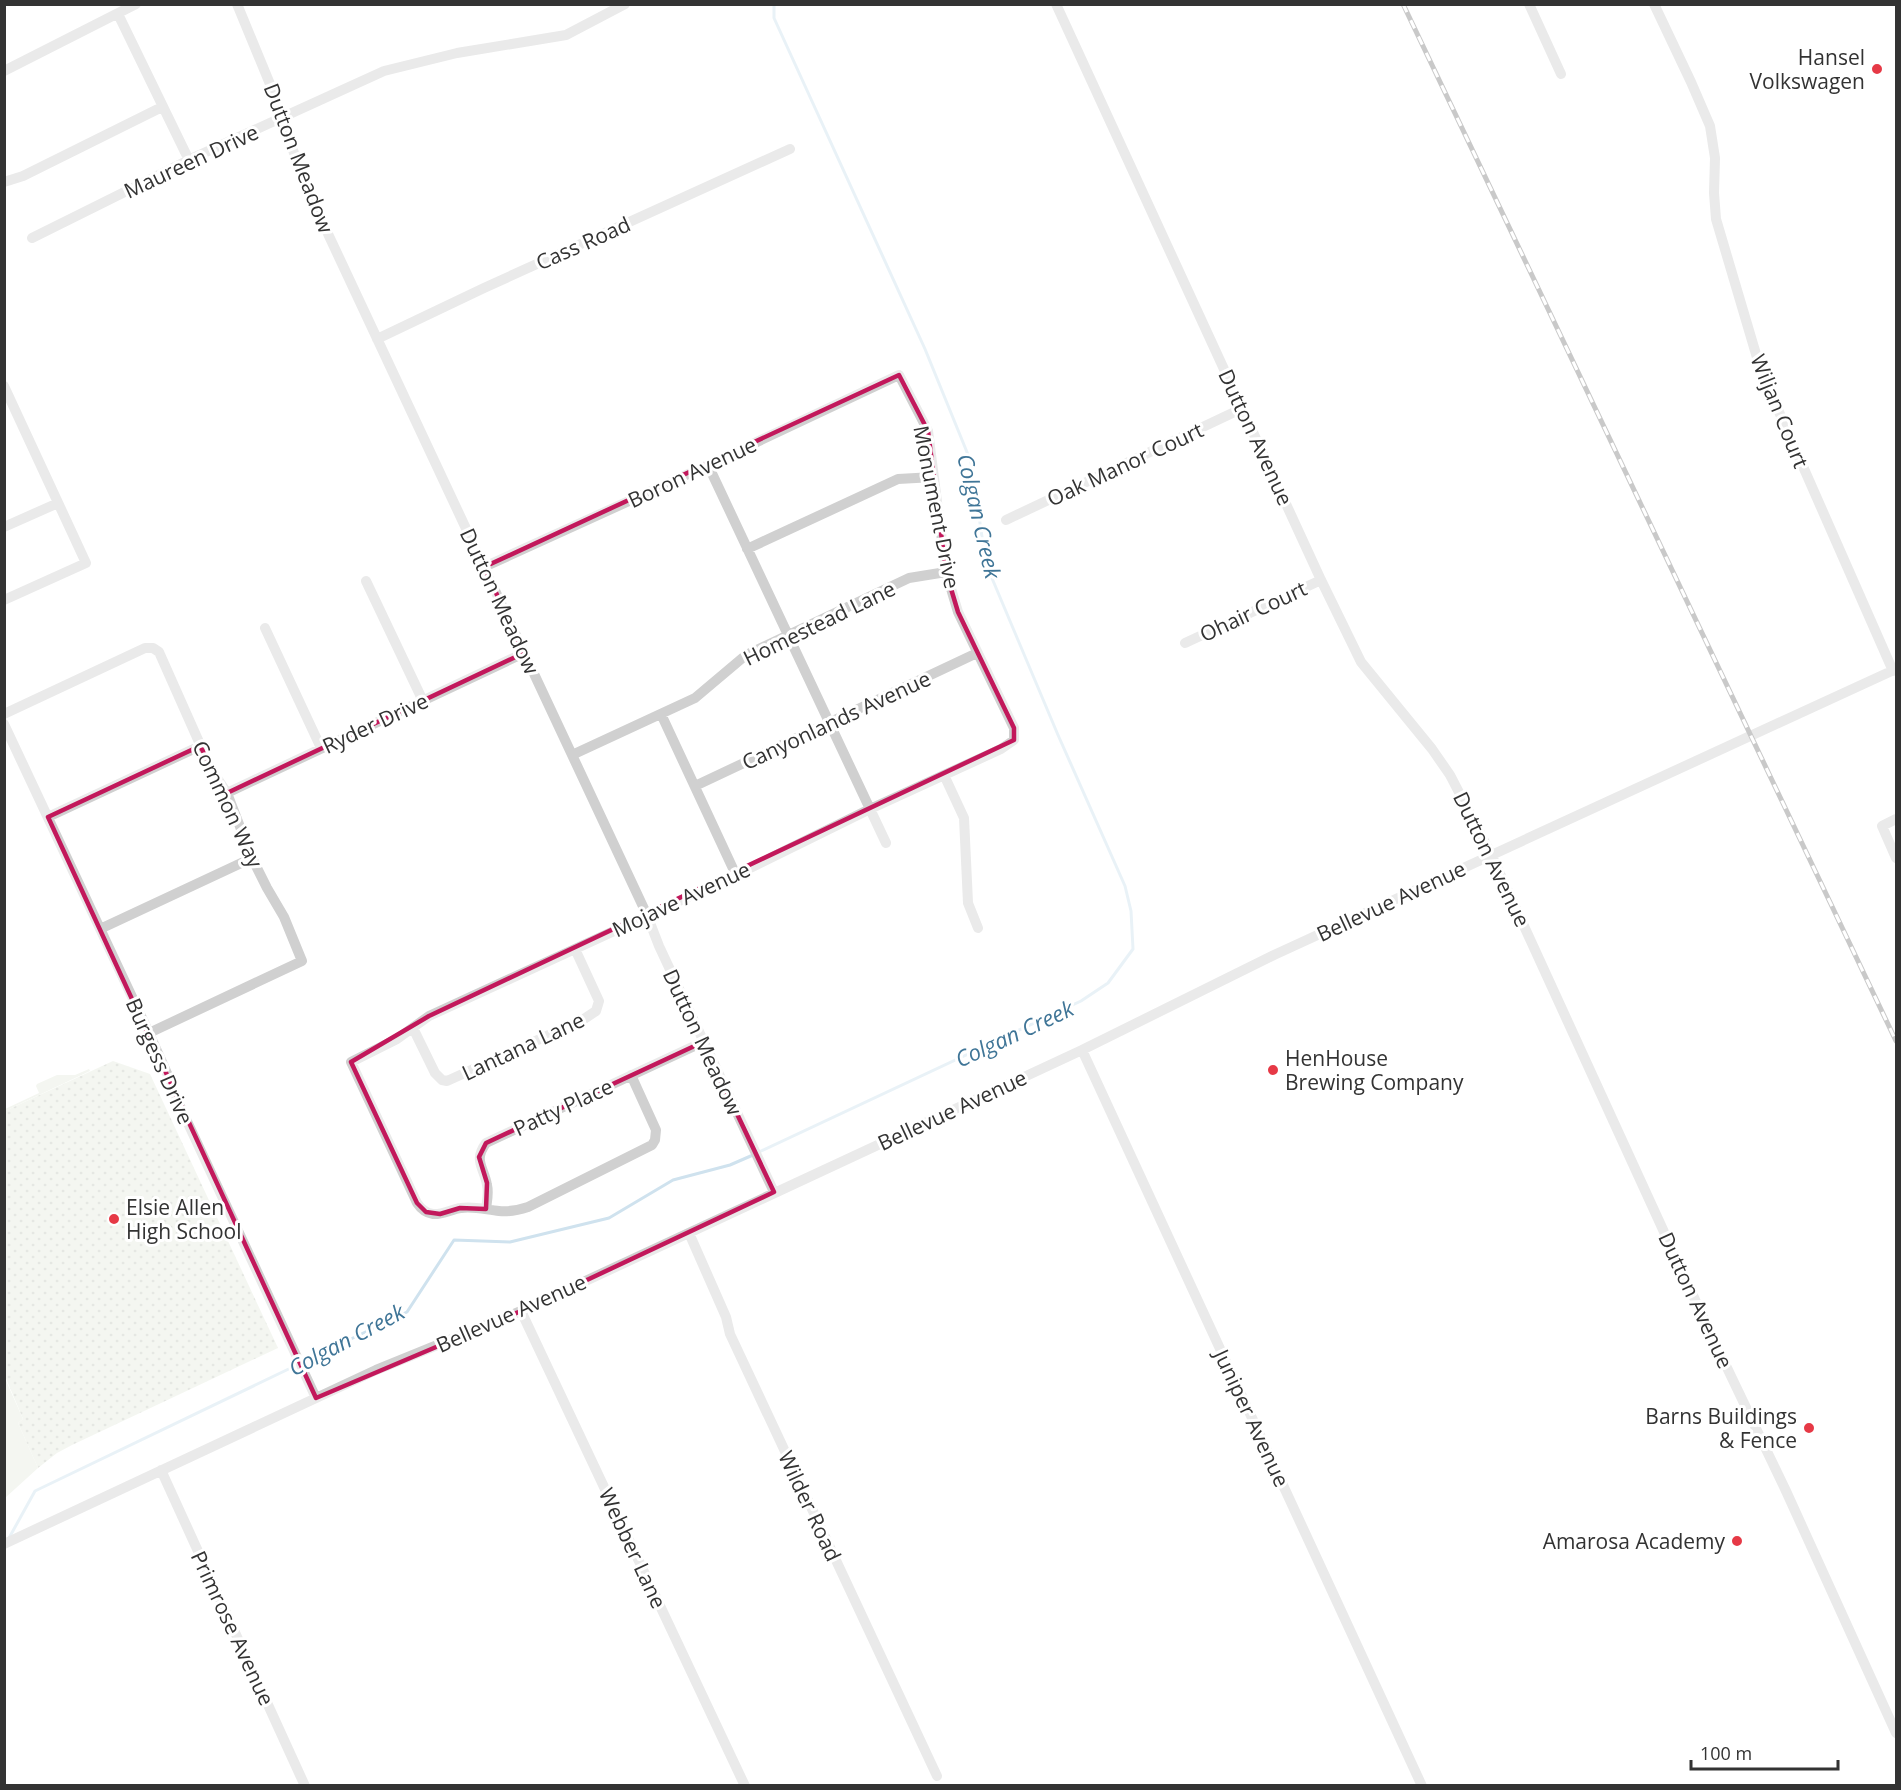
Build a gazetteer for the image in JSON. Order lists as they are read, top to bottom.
{
  "streets": {
    "street": [
      "Dutton Meadow",
      "Maureen Drive",
      "Cass Road",
      "Wiljan Court",
      "Dutton Avenue",
      "Oak Manor Court",
      "Boron Avenue",
      "Monument Drive",
      "Ohair Court",
      "Homestead Lane",
      "Canyonlands Avenue",
      "Ryder Drive",
      "Common Way",
      "Mojave Avenue",
      "Bellevue Avenue",
      "Lantana Lane",
      "Burgess Drive",
      "Patty Place",
      "Juniper Avenue",
      "Wilder Road",
      "Webber Lane",
      "Primrose Avenue"
    ]
  },
  "crossings": [
    ["Dutton Meadow", "Maureen Drive"],
    ["Dutton Meadow", "Cass Road"],
    ["Dutton Meadow", "Boron Avenue"],
    ["Dutton Meadow", "Homestead Lane"],
    ["Dutton Meadow", "Ryder Drive"],
    ["Dutton Meadow", "Mojave Avenue"],
    ["Dutton Meadow", "Bellevue Avenue"],
    ["Dutton Meadow", "Patty Place"],
    ["Wiljan Court", "Bellevue Avenue"],
    ["Dutton Avenue", "Oak Manor Court"],
    ["Dutton Avenue", "Ohair Court"],
    ["Dutton Avenue", "Bellevue Avenue"],
    ["Boron Avenue", "Monument Drive"],
    ["Monument Drive", "Homestead Lane"],
    ["Monument Drive", "Canyonlands Avenue"],
    ["Monument Drive", "Mojave Avenue"],
    ["Ryder Drive", "Common Way"],
    ["Common Way", "Burgess Drive"],
    ["Mojave Avenue", "Lantana Lane"],
    ["Mojave Avenue", "Patty Place"],
    ["Bellevue Avenue", "Burgess Drive"],
    ["Bellevue Avenue", "Juniper Avenue"],
    ["Bellevue Avenue", "Wilder Road"],
    ["Bellevue Avenue", "Webber Lane"],
    ["Bellevue Avenue", "Primrose Avenue"]
  ],
  "water": ["Colgan Creek"],
  "places": [
    "Hansel Volkswagen",
    "HenHouse Brewing Company",
    "Elsie Allen High School",
    "Barns Buildings & Fence",
    "Amarosa Academy"
  ],
  "scale_bar": "100 m"
}
